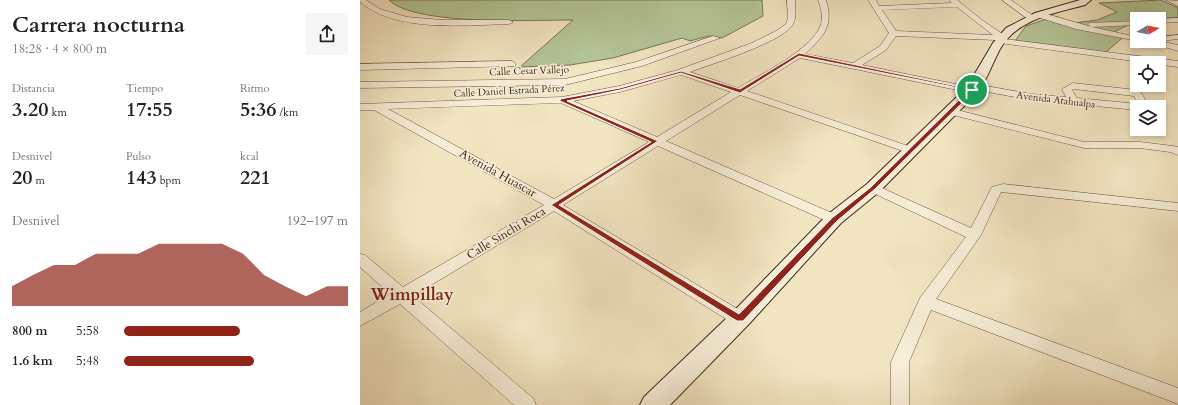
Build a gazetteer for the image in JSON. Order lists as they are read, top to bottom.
{
  "streets": {
    "street": [
      "Calle Cesar Vallejo",
      "Calle Daniel Estrada Pérez",
      "Avenida Atahualpa",
      "Avenida Huascar",
      "Calle Sinchi Roca"
    ]
  },
  "crossings": [
    ["Calle Daniel Estrada Pérez", "Avenida Huascar"],
    ["Avenida Atahualpa", "Calle Sinchi Roca"],
    ["Avenida Huascar", "Calle Sinchi Roca"]
  ],
  "districts": ["Wimpillay"],
  "north": "right",
  "page": {
    "heading": ["Carrera nocturna", "18:28 · 4 × 800 m"],
    "stats": [
      ["Distancia", "3.20 km"],
      ["Tiempo", "17:55"],
      ["Ritmo", "5:36 /km"],
      ["Desnivel", "20 m"],
      ["Pulso", "143 bpm"],
      ["kcal", "221"]
    ],
    "chart": ["Desnivel", "192–197 m"],
    "list": [
      {
        "name": "800 m",
        "note": "5:58"
      },
      {
        "name": "1.6 km",
        "note": "5:48"
      }
    ]
  }
}
